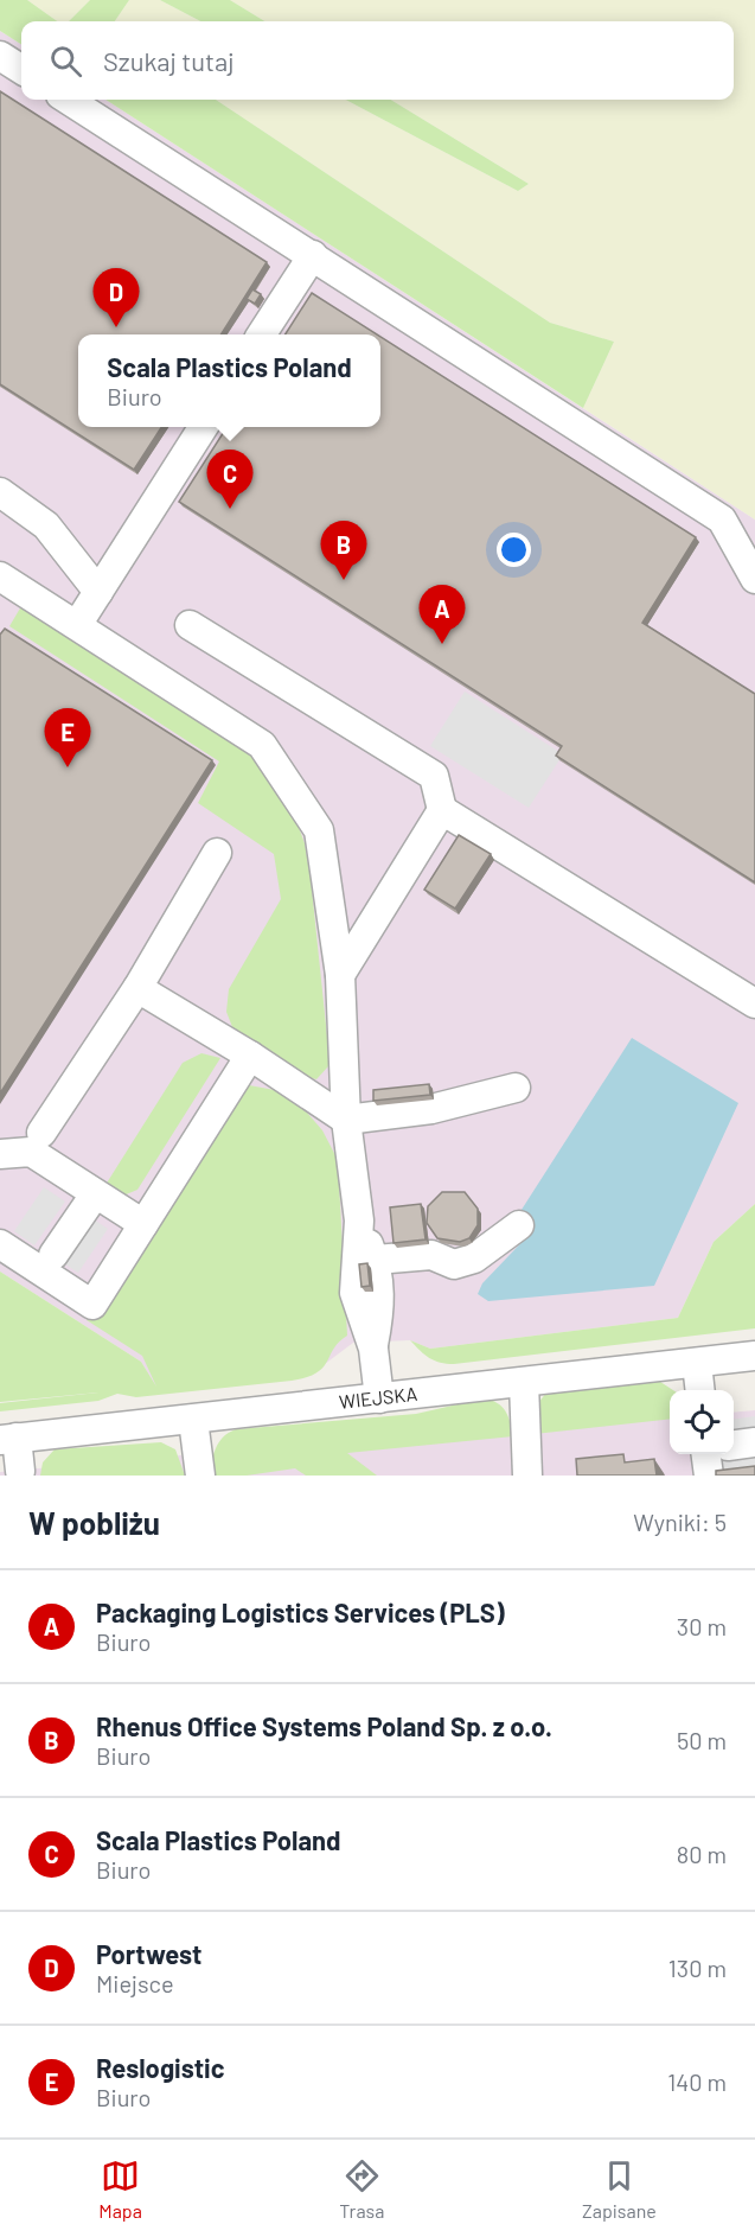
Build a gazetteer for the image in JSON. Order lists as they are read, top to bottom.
{
  "streets": {
    "street": ["WIEJSKA"]
  },
  "page": {
    "search": "Szukaj tutaj",
    "pins": [
      "D",
      "C",
      "B",
      "A",
      "E"
    ],
    "popup": ["Scala Plastics Poland", "Biuro"],
    "heading": ["W pobliżu", "Wyniki: 5"],
    "list": [
      {
        "mark": "A",
        "name": "Packaging Logistics Services (PLS)",
        "note": "Biuro",
        "value": "30 m"
      },
      {
        "mark": "B",
        "name": "Rhenus Office Systems Poland Sp. z o.o.",
        "note": "Biuro",
        "value": "50 m"
      },
      {
        "mark": "C",
        "name": "Scala Plastics Poland",
        "note": "Biuro",
        "value": "80 m"
      },
      {
        "mark": "D",
        "name": "Portwest",
        "note": "Miejsce",
        "value": "130 m"
      },
      {
        "mark": "E",
        "name": "Reslogistic",
        "note": "Biuro",
        "value": "140 m"
      }
    ],
    "nav": ["Mapa", "Trasa", "Zapisane"]
  }
}
